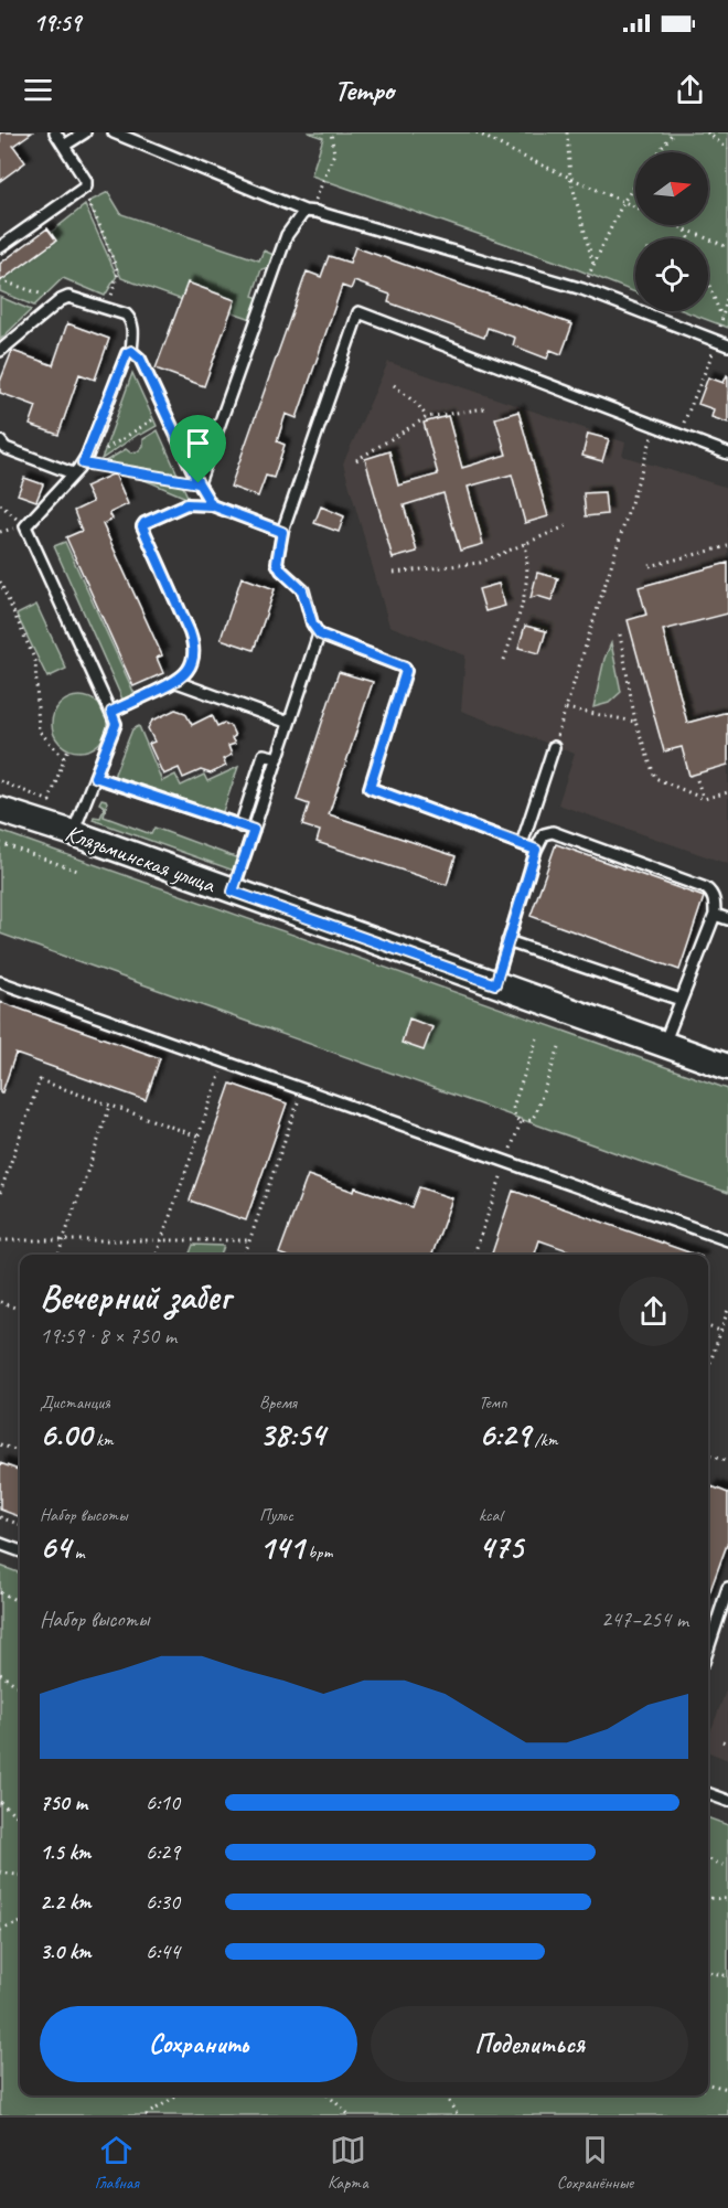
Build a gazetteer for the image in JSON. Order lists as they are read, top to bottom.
{
  "streets": {
    "street": ["Клязьминская улица"]
  },
  "north": "right",
  "page": {
    "status": "19:59",
    "header": "Tempo",
    "heading": ["Вечерний забег", "19:59 · 8 × 750 m"],
    "stats": [
      ["Дистанция", "6.00 km"],
      ["Время", "38:54"],
      ["Темп", "6:29 /km"],
      ["Набор высоты", "64 m"],
      ["Пульс", "141 bpm"],
      ["kcal", "475"]
    ],
    "chart": ["Набор высоты", "247–254 m"],
    "list": [
      {
        "name": "750 m",
        "note": "6:10"
      },
      {
        "name": "1.5 km",
        "note": "6:29"
      },
      {
        "name": "2.2 km",
        "note": "6:30"
      },
      {
        "name": "3.0 km",
        "note": "6:44"
      }
    ],
    "buttons": ["Сохранить", "Поделиться"],
    "tabs": ["Главная", "Карта", "Сохранённые"]
  }
}
